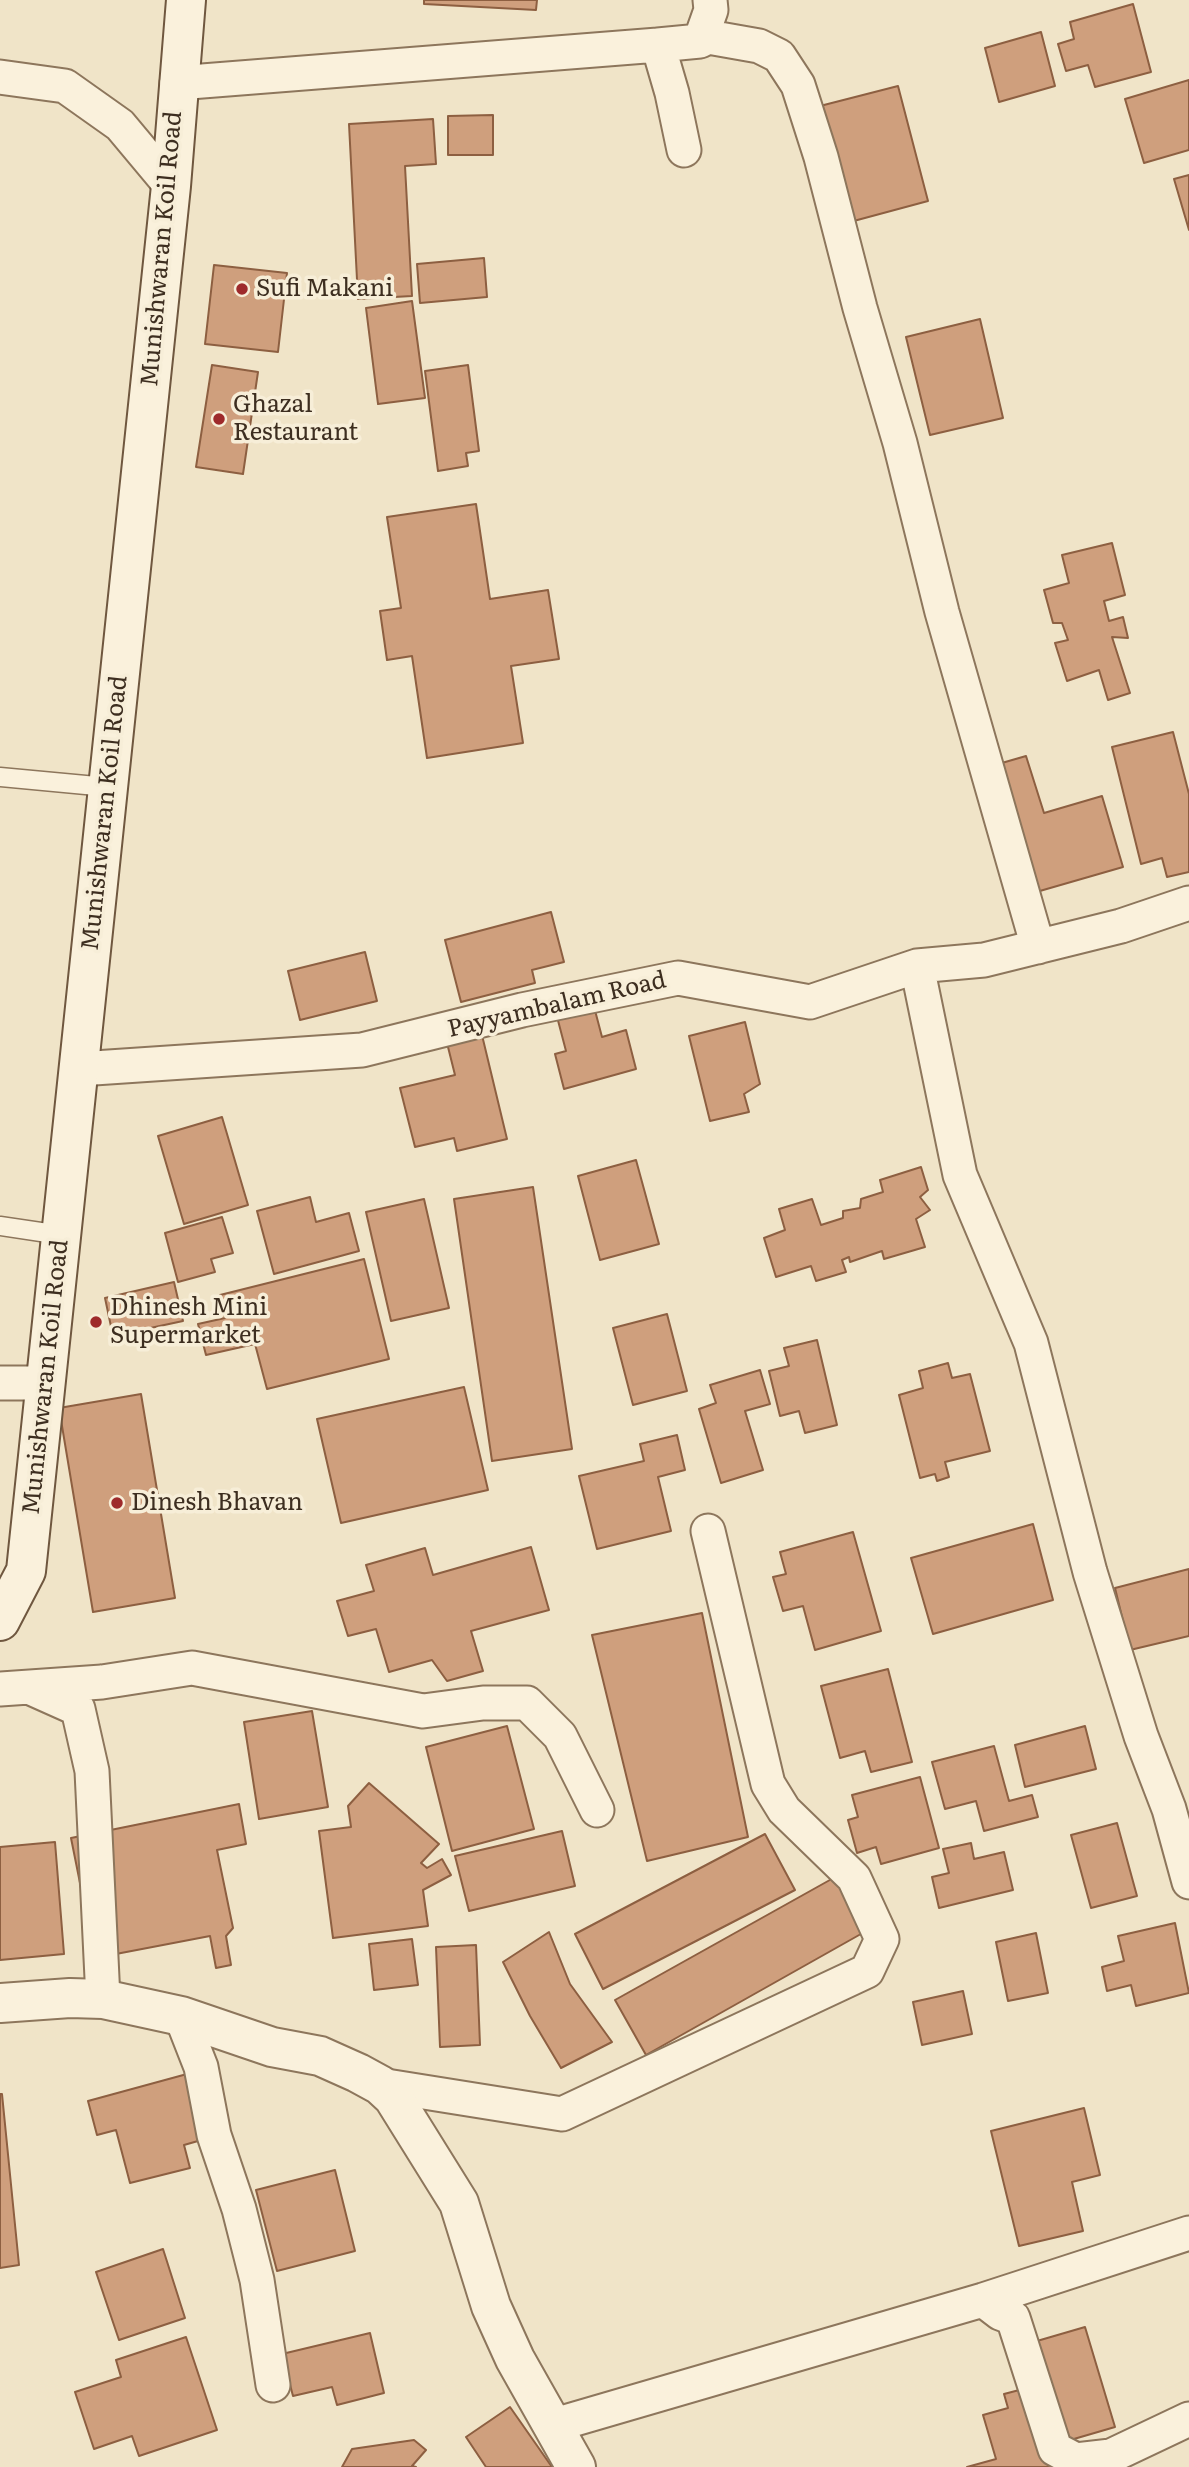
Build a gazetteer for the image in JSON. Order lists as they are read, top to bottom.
{
  "streets": {
    "main road": ["Munishwaran Koil Road"],
    "street": ["Payyambalam Road"]
  },
  "crossings": [
    ["Munishwaran Koil Road", "Payyambalam Road"]
  ],
  "places": [
    "Sufi Makani",
    "Ghazal Restaurant",
    "Dhinesh Mini Supermarket",
    "Dinesh Bhavan"
  ]
}
